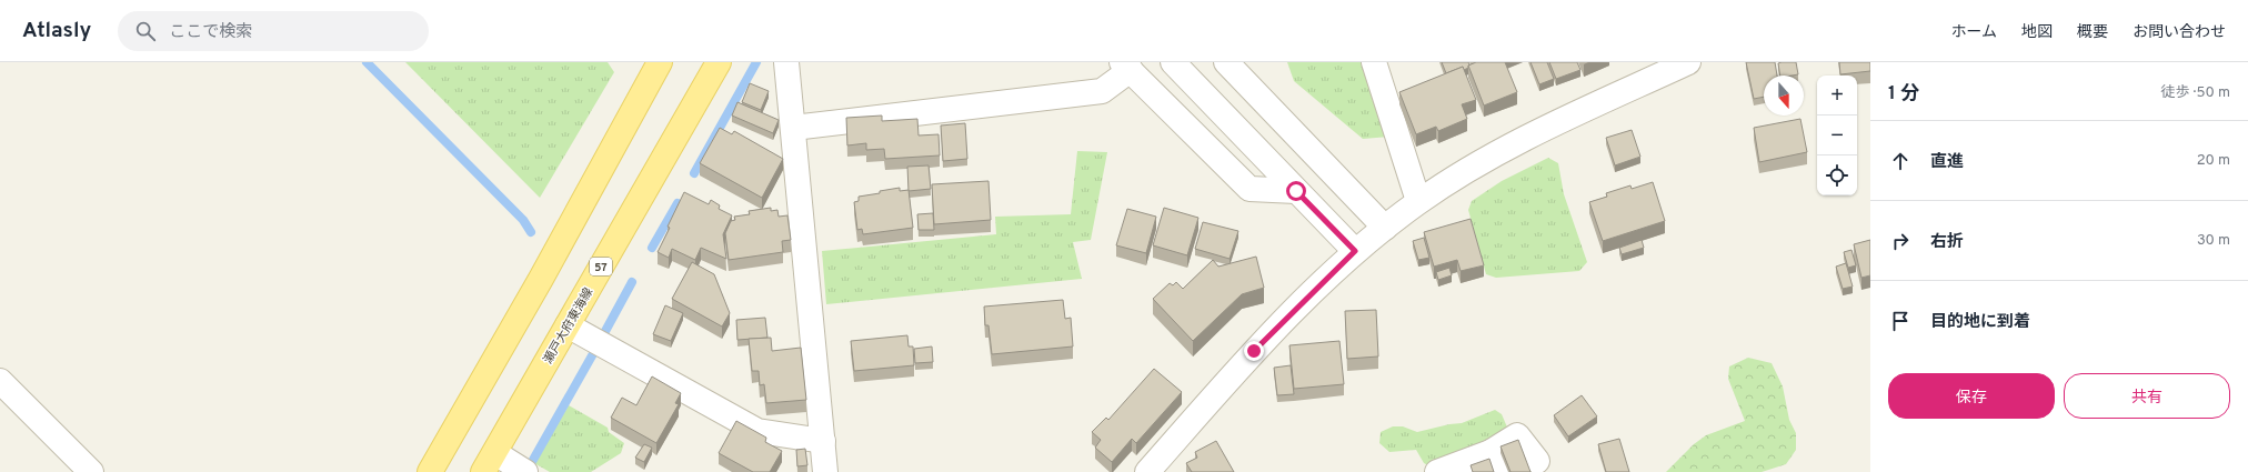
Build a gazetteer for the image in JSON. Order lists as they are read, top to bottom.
{
  "streets": {
    "main road": ["57", "瀬戸大府東海線"]
  },
  "north": "bottom",
  "page": {
    "header": "Atlasly",
    "search": "ここで検索",
    "nav": [
      "ホーム",
      "地図",
      "概要",
      "お問い合わせ"
    ],
    "heading": ["1 分", "徒歩 · 50 m"],
    "map_buttons": ["+", "−"],
    "list": [
      ["直進", "20 m"],
      ["右折", "30 m"],
      "目的地に到着"
    ],
    "buttons": ["保存", "共有"]
  }
}
